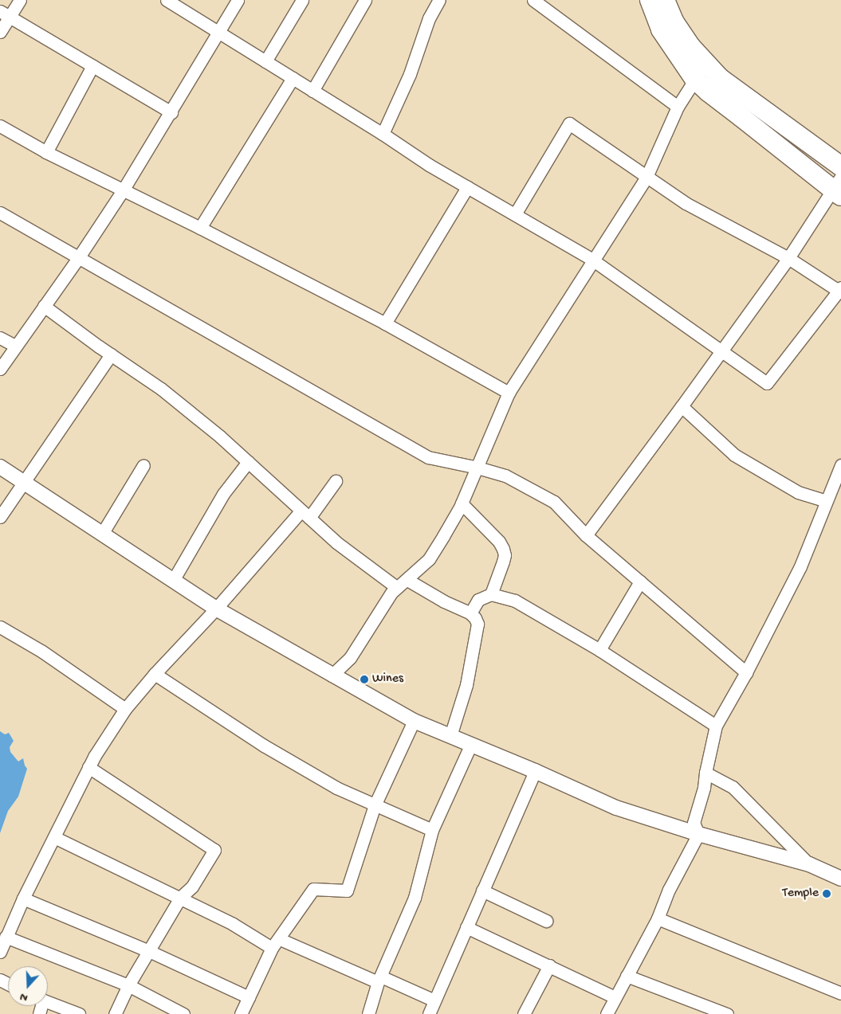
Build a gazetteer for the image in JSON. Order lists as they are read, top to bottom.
{
  "places": ["Wines", "Temple"],
  "north": "bottom"
}
